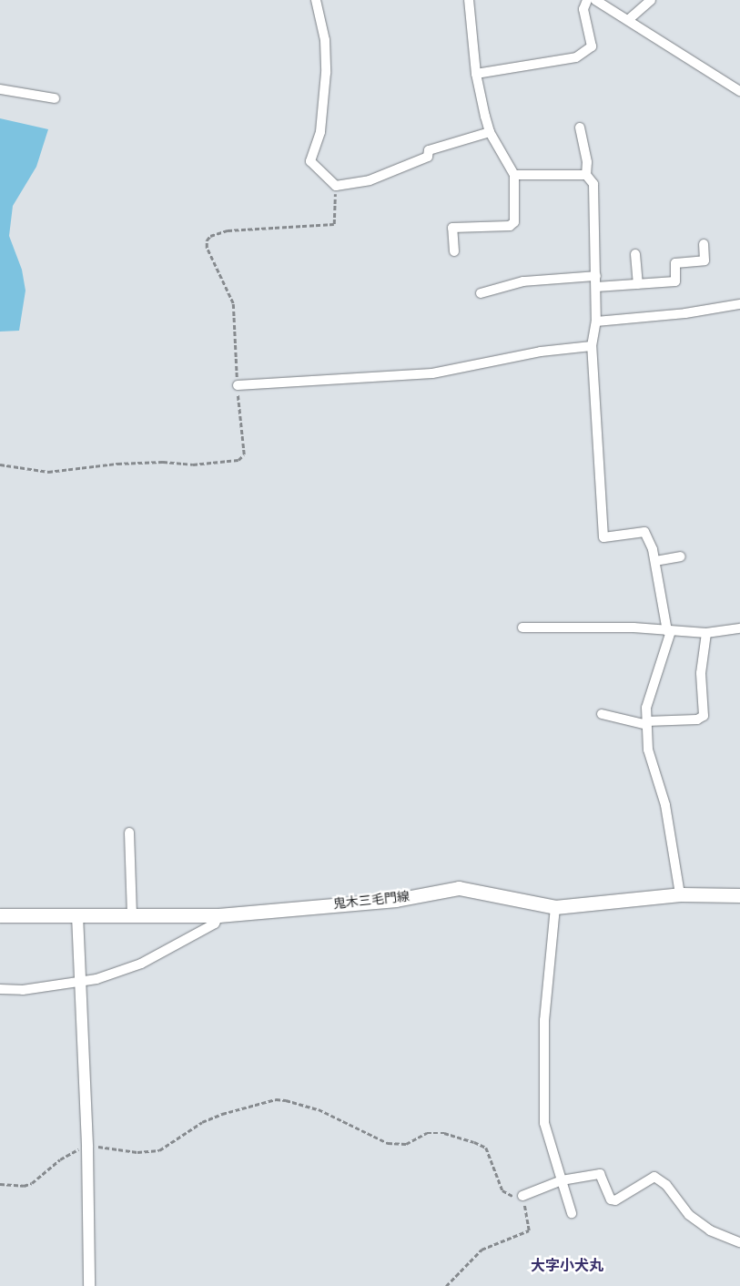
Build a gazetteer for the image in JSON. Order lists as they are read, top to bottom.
{
  "streets": {
    "main road": ["鬼木三毛門線"]
  },
  "districts": ["大字小犬丸"]
}
